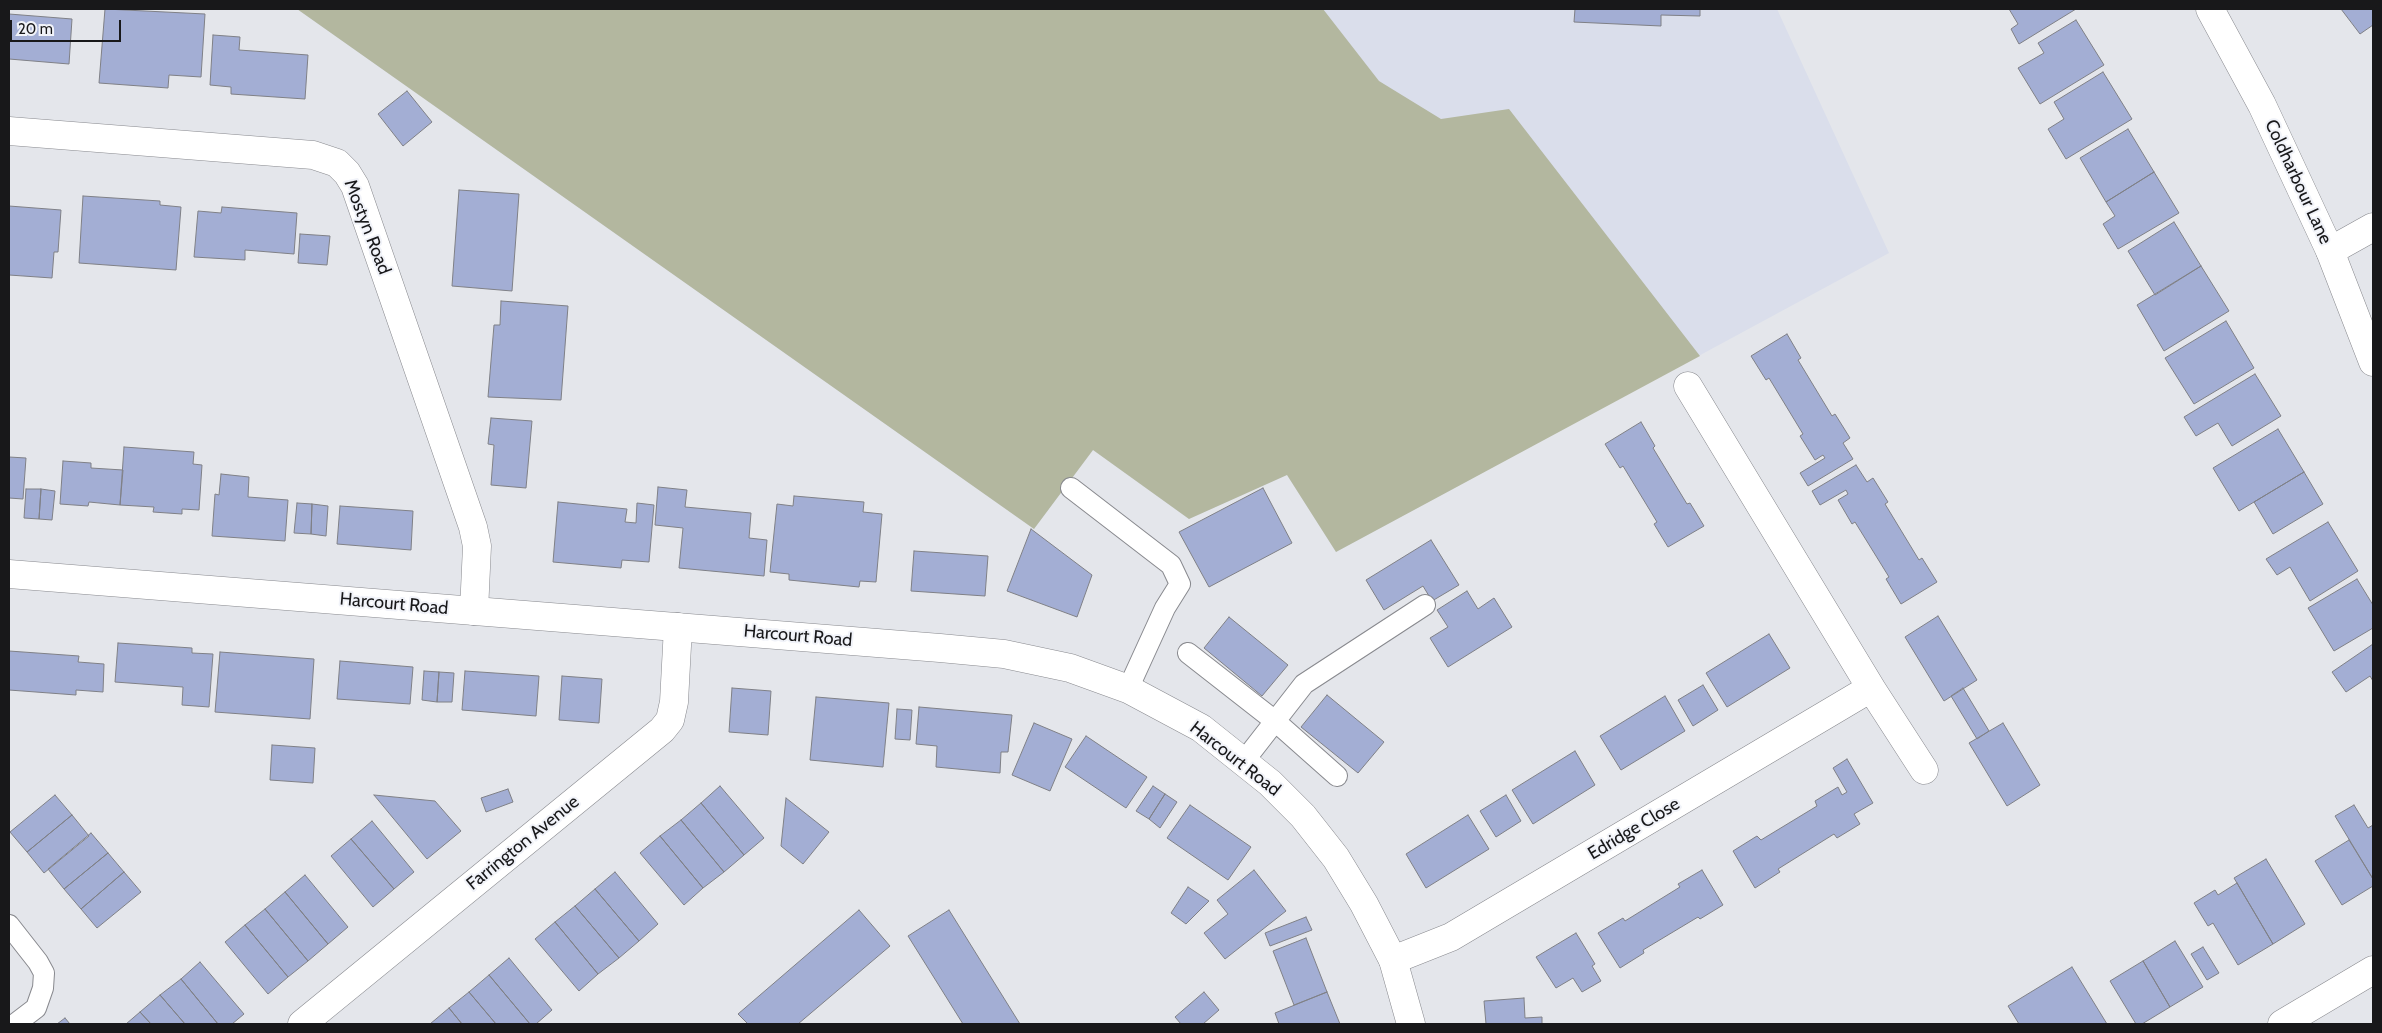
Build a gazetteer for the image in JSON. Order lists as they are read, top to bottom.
{
  "streets": {
    "street": [
      "Coldharbour Lane",
      "Mostyn Road",
      "Harcourt Road",
      "Edridge Close",
      "Farrington Avenue"
    ]
  },
  "crossings": [
    ["Mostyn Road", "Harcourt Road"],
    ["Harcourt Road", "Edridge Close"],
    ["Harcourt Road", "Farrington Avenue"]
  ],
  "scale_bar": "20 m"
}
